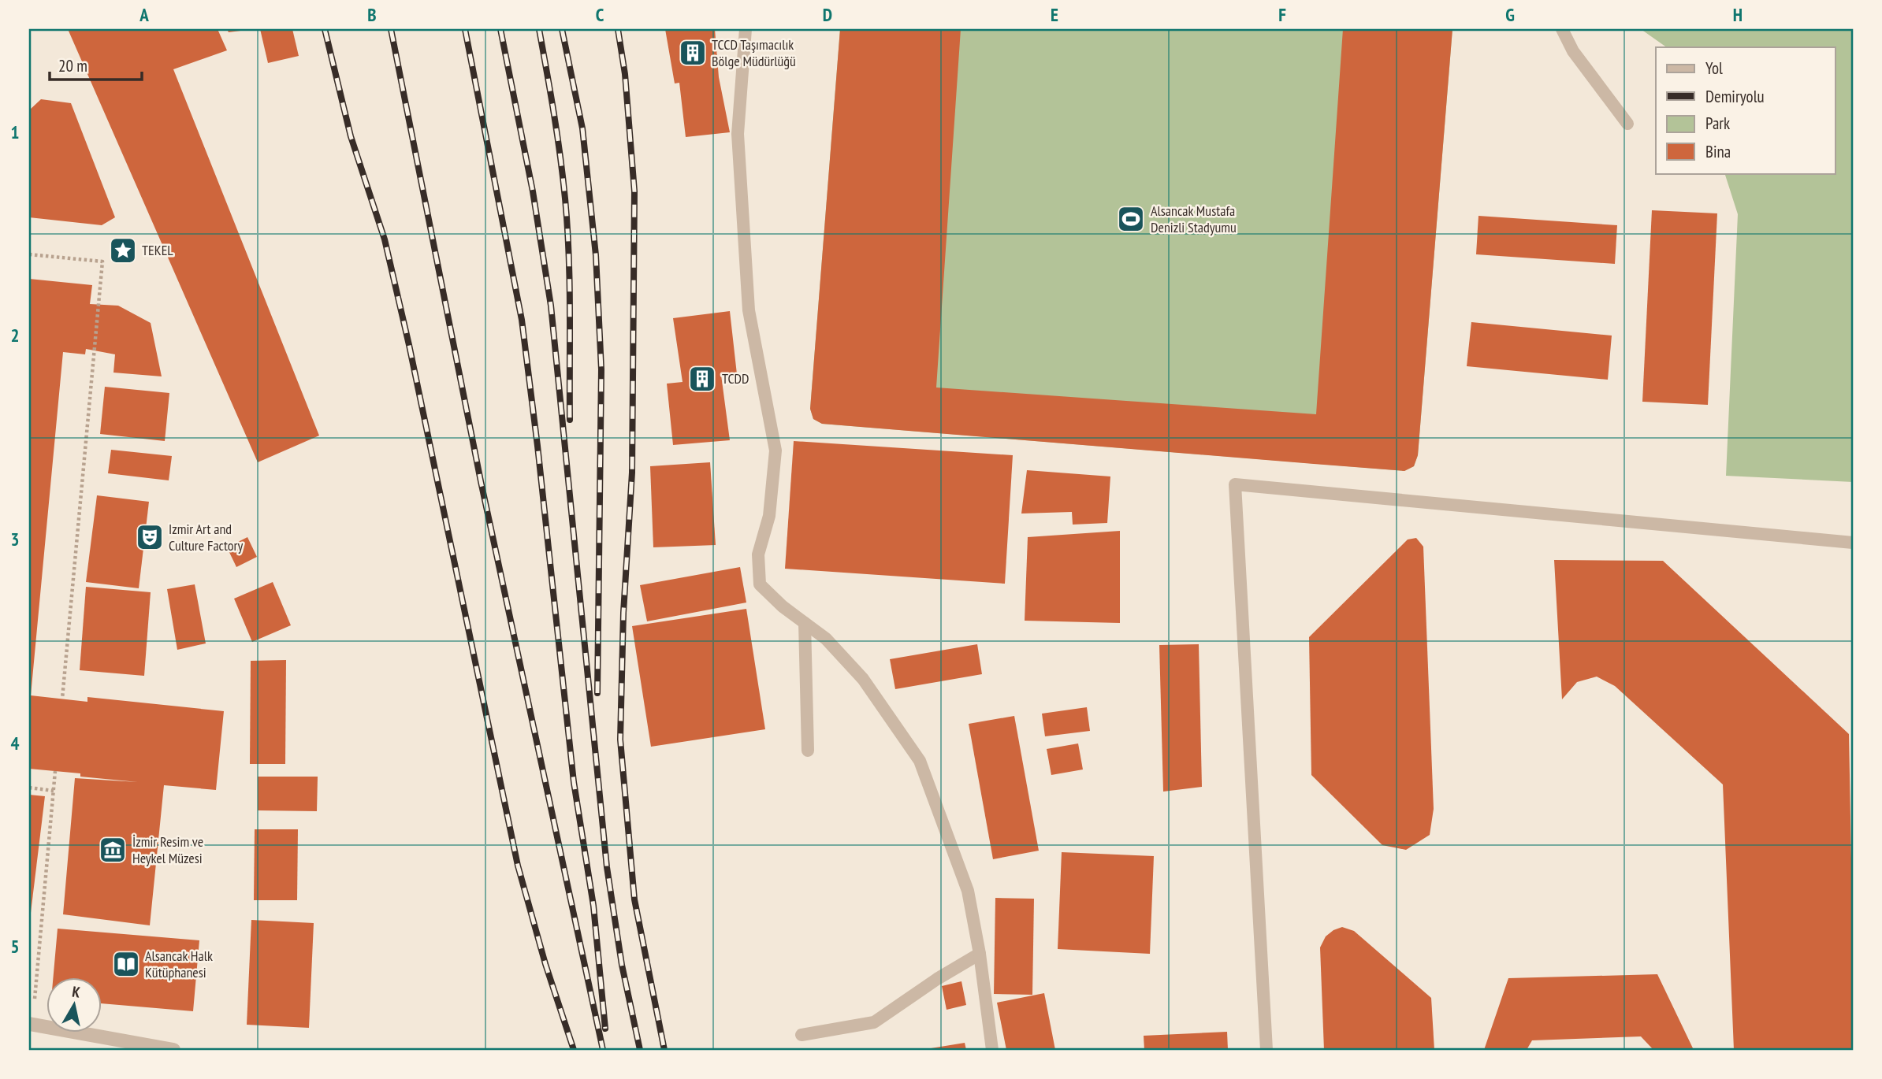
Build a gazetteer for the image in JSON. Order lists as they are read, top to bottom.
{
  "places": {
    "building": ["TCCD Taşımacılık Bölge Müdürlüğü", "TCDD"],
    "sports": ["Alsancak Mustafa Denizli Stadyumu"],
    "place": ["TEKEL"],
    "theatre": ["Izmir Art and Culture Factory"],
    "museum": ["İzmir Resim ve Heykel Müzesi"],
    "library": ["Alsancak Halk Kütüphanesi"]
  },
  "legend": [
    "Yol",
    "Demiryolu",
    "Park",
    "Bina"
  ],
  "scale_bar": "20 m",
  "north": "top",
  "grid": {
    "columns": [
      "A",
      "B",
      "C",
      "D",
      "E",
      "F",
      "G",
      "H"
    ],
    "rows": [
      "1",
      "2",
      "3",
      "4",
      "5"
    ]
  }
}
